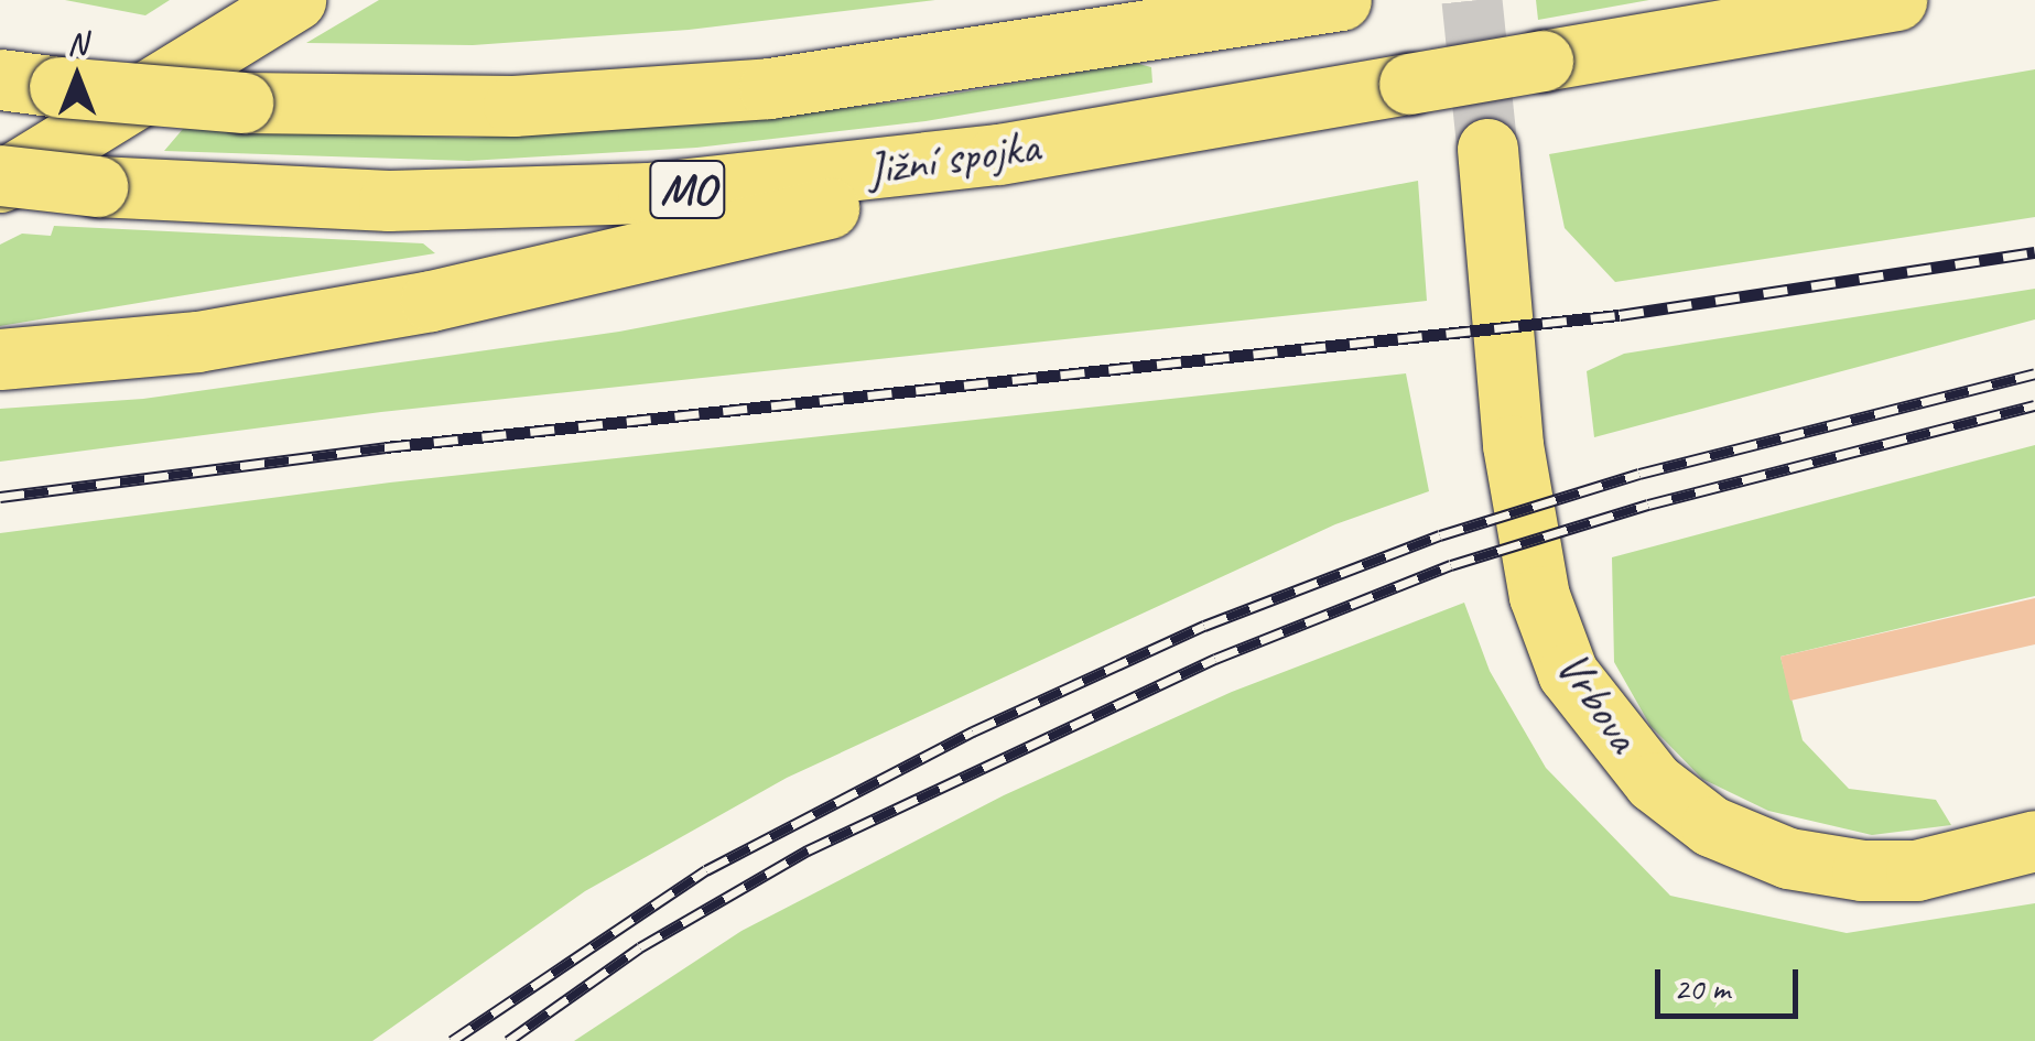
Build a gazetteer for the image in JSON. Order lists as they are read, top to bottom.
{
  "streets": {
    "main road": ["Jižní spojka", "MO", "Vrbova"]
  },
  "scale_bar": "20 m",
  "north": "top"
}
